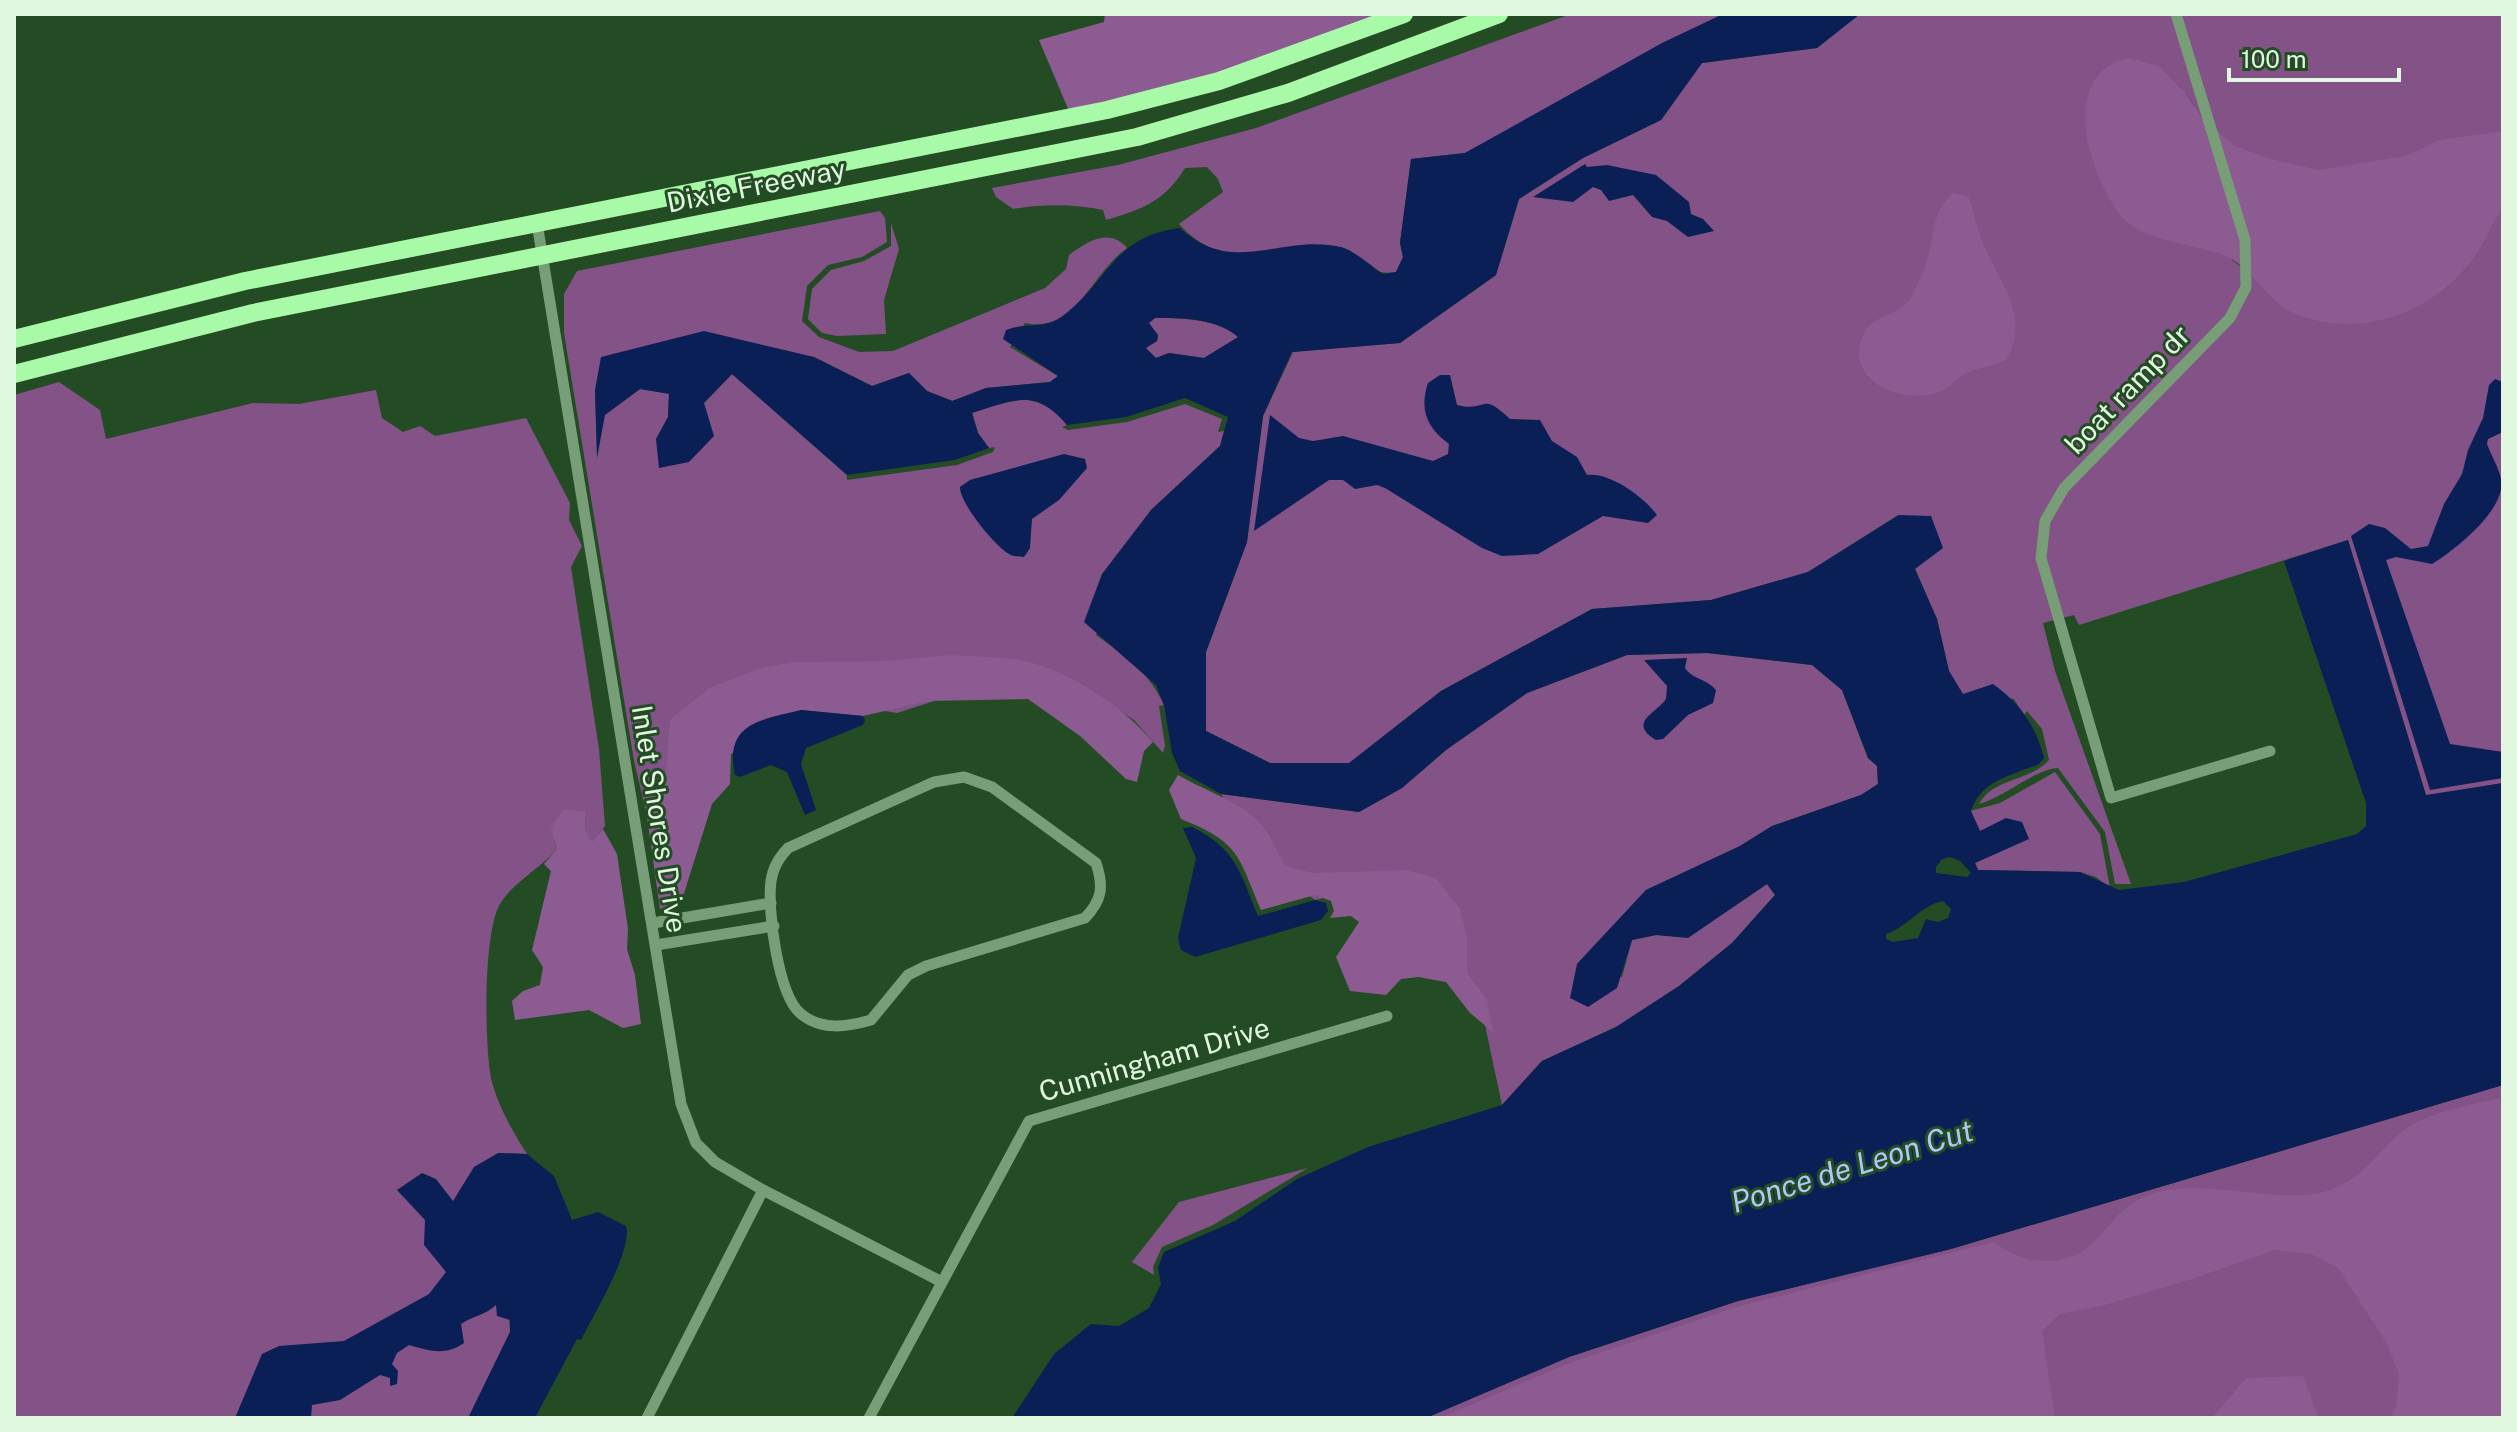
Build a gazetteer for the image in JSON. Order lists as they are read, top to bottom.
{
  "streets": {
    "main road": ["Dixie Freeway"],
    "street": ["boat ramp dr", "Inlet Shores Drive", "Cunningham Drive"]
  },
  "crossings": [
    ["Dixie Freeway", "Inlet Shores Drive"],
    ["Inlet Shores Drive", "Cunningham Drive"]
  ],
  "water": ["Ponce de Leon Cut"],
  "scale_bar": "100 m"
}
